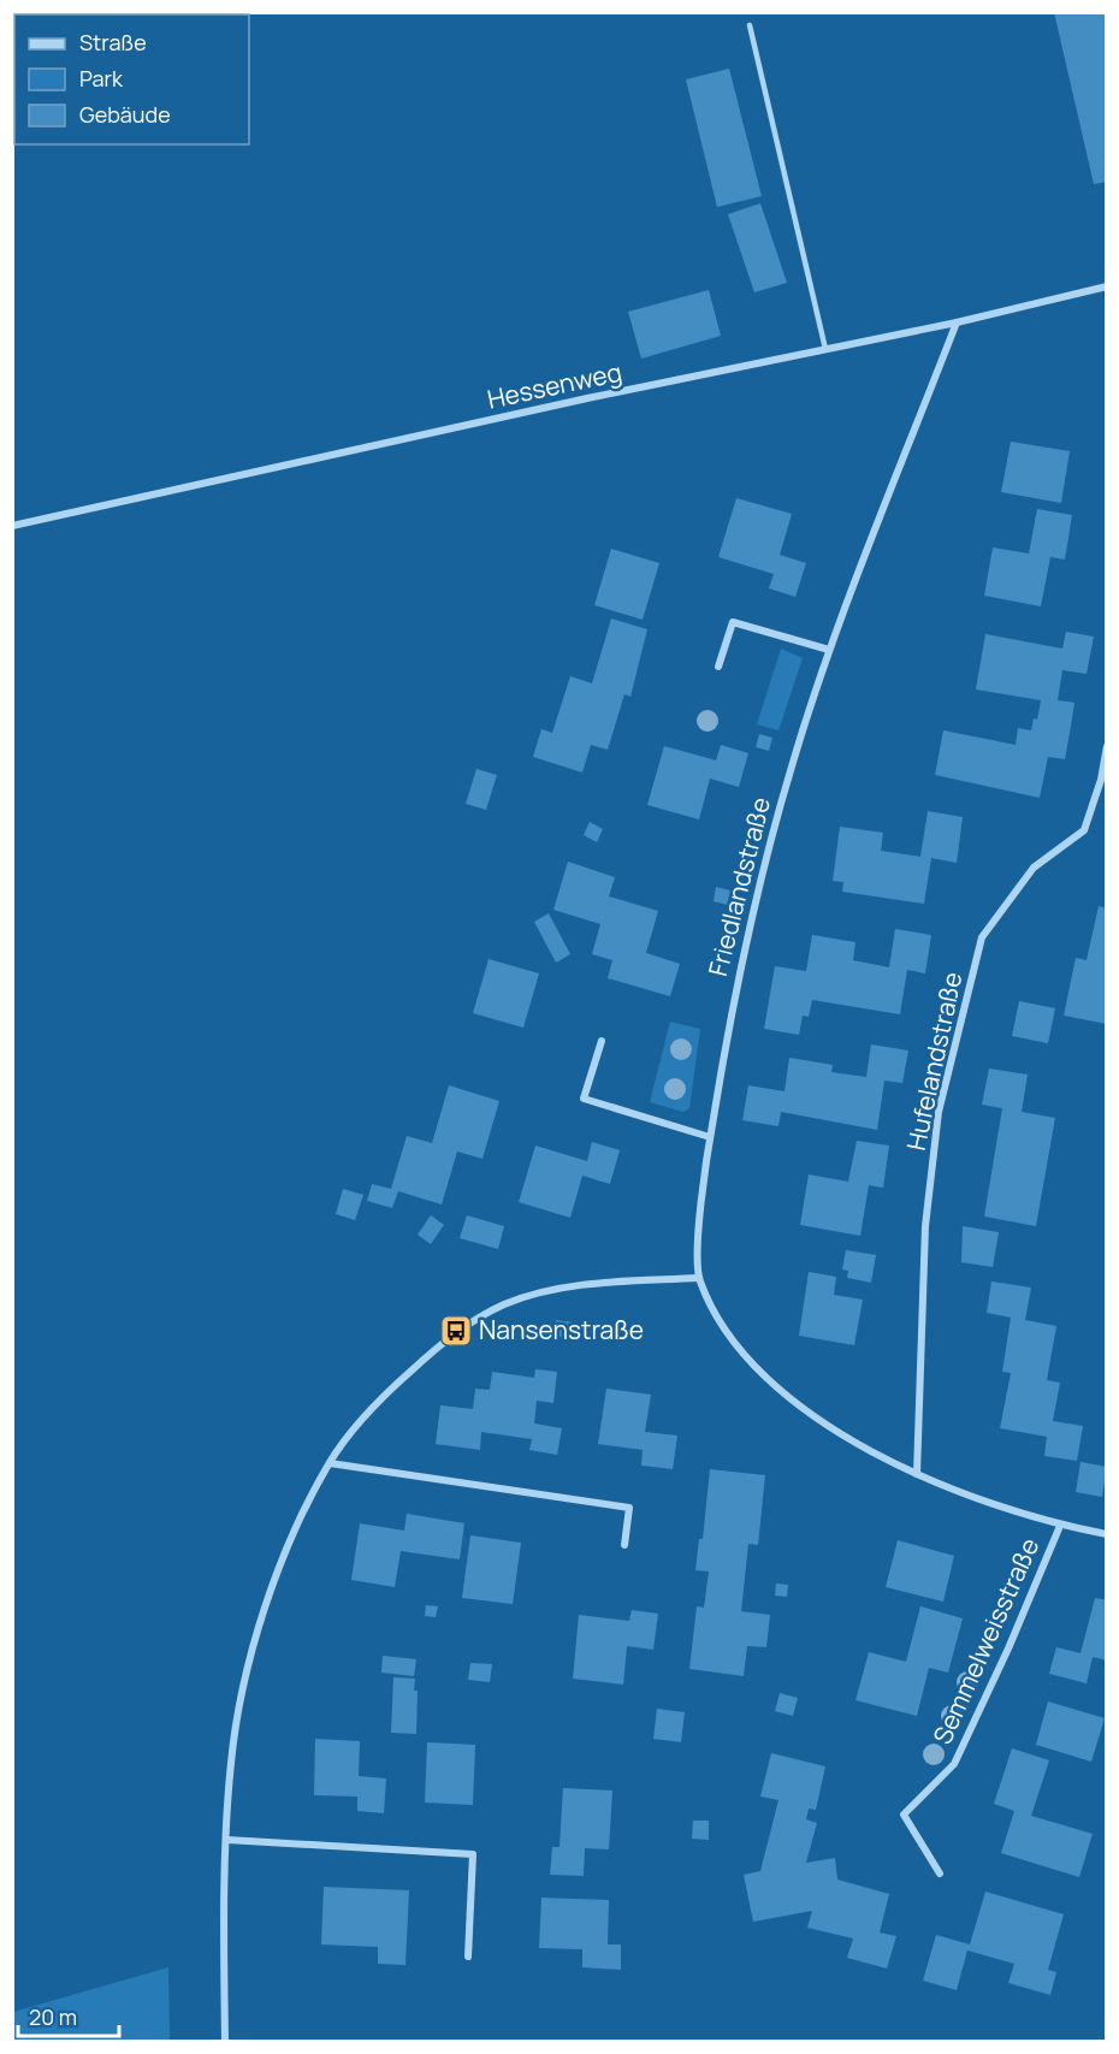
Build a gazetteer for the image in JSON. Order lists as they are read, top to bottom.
{
  "streets": {
    "street": [
      "Hessenweg",
      "Friedlandstraße",
      "Hufelandstraße",
      "Semmelweisstraße"
    ]
  },
  "crossings": [
    ["Hessenweg", "Friedlandstraße"],
    ["Friedlandstraße", "Hufelandstraße"],
    ["Friedlandstraße", "Semmelweisstraße"]
  ],
  "places": {
    "bus stop": ["Nansenstraße"]
  },
  "legend": ["Straße", "Park", "Gebäude"],
  "scale_bar": "20 m"
}
